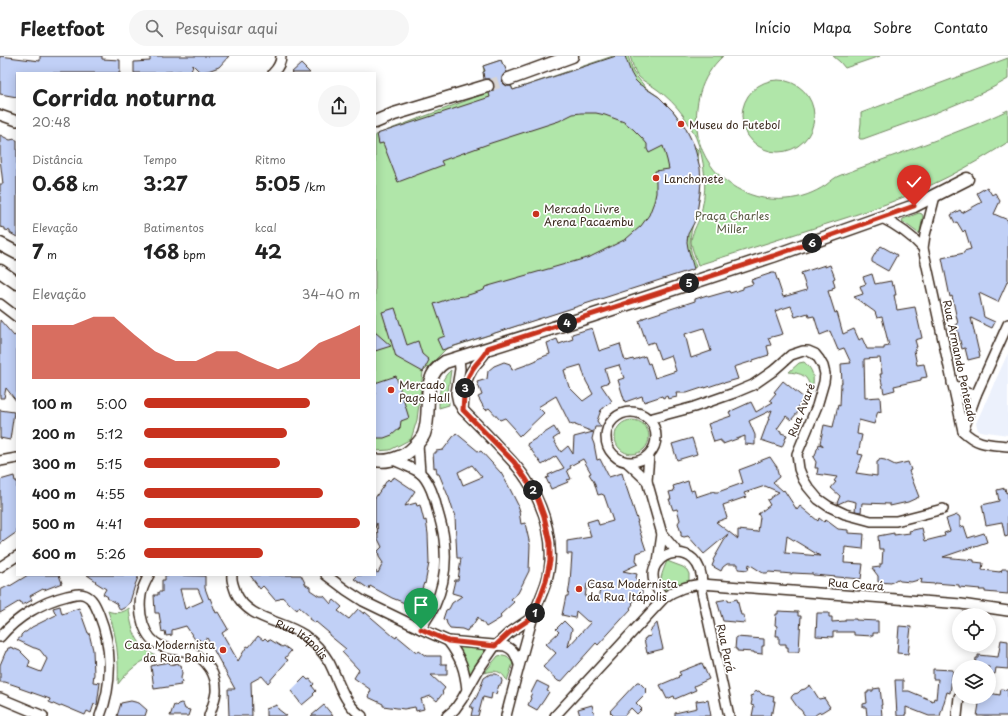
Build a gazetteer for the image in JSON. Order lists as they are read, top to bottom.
{
  "streets": {
    "street": [
      "Rua Armando Penteado",
      "Rua Avaré",
      "Rua Ceará",
      "Rua Itápolis",
      "Rua Pará"
    ]
  },
  "crossings": [
    ["Rua Ceará", "Rua Pará"]
  ],
  "parks": ["Praça Charles Miller"],
  "places": [
    "Museu do Futebol",
    "Lanchonete",
    "Mercado Livre Arena Pacaembu",
    "Mercado Pago Hall",
    "Casa Modernista da Rua Itápolis",
    "Casa Modernista da Rua Bahia"
  ],
  "page": {
    "header": "Fleetfoot",
    "search": "Pesquisar aqui",
    "nav": [
      "Início",
      "Mapa",
      "Sobre",
      "Contato"
    ],
    "heading": ["Corrida noturna", "20:48"],
    "stats": [
      ["Distância", "0.68 km"],
      ["Tempo", "3:27"],
      ["Ritmo", "5:05 /km"],
      ["Elevação", "7 m"],
      ["Batimentos", "168 bpm"],
      ["kcal", "42"]
    ],
    "pins": [
      "6",
      "5",
      "4",
      "3",
      "2",
      "1"
    ],
    "chart": ["Elevação", "34–40 m"],
    "list": [
      {
        "name": "100 m",
        "note": "5:00"
      },
      {
        "name": "200 m",
        "note": "5:12"
      },
      {
        "name": "300 m",
        "note": "5:15"
      },
      {
        "name": "400 m",
        "note": "4:55"
      },
      {
        "name": "500 m",
        "note": "4:41"
      },
      {
        "name": "600 m",
        "note": "5:26"
      }
    ]
  }
}
